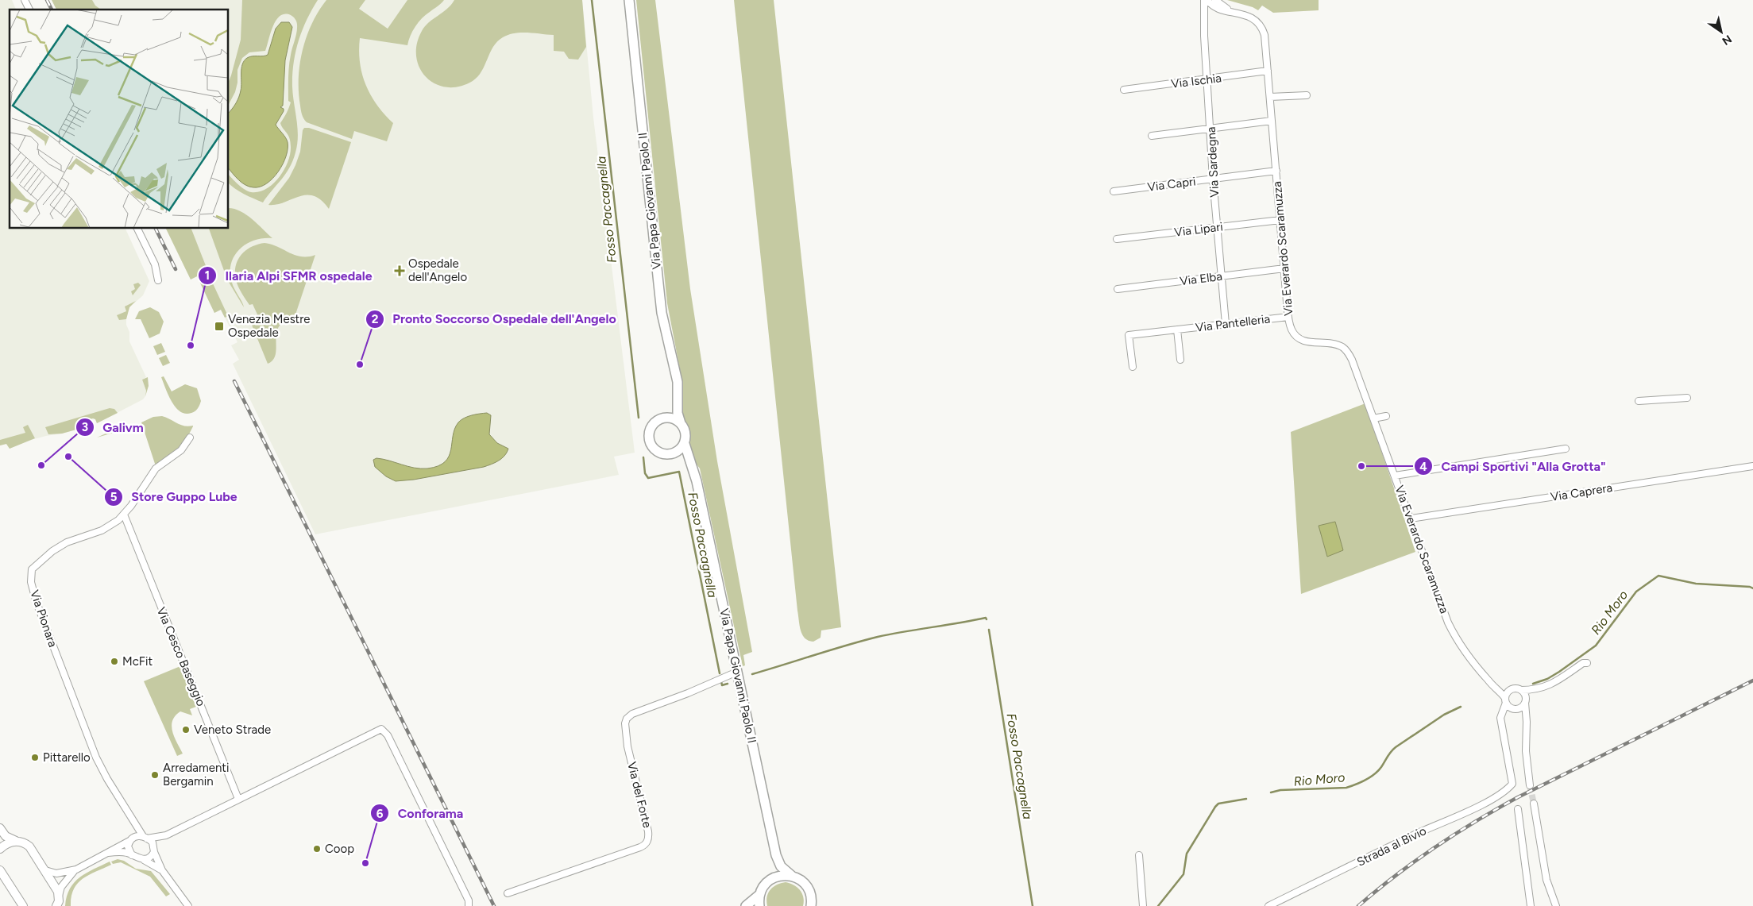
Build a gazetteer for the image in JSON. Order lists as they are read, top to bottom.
{
  "streets": {
    "main road": ["Via Papa Giovanni Paolo II"],
    "street": [
      "Via Ischia",
      "Via Sardegna",
      "Via Capri",
      "Via Lipari",
      "Via Everardo Scaramuzza",
      "Via Elba",
      "Via Pantelleria",
      "Via Caprera",
      "Via Pionara",
      "Via Cesco Baseggio",
      "Via del Forte",
      "Strada al Bivio"
    ]
  },
  "crossings": [
    ["Via Ischia", "Via Sardegna"],
    ["Via Ischia", "Via Everardo Scaramuzza"],
    ["Via Sardegna", "Via Capri"],
    ["Via Sardegna", "Via Lipari"],
    ["Via Sardegna", "Via Elba"],
    ["Via Sardegna", "Via Pantelleria"],
    ["Via Capri", "Via Everardo Scaramuzza"],
    ["Via Papa Giovanni Paolo II", "Via del Forte"],
    ["Via Lipari", "Via Everardo Scaramuzza"],
    ["Via Everardo Scaramuzza", "Via Elba"],
    ["Via Everardo Scaramuzza", "Via Pantelleria"],
    ["Via Everardo Scaramuzza", "Via Caprera"],
    ["Via Pionara", "Via Cesco Baseggio"]
  ],
  "water": ["Fosso Paccagnella", "Rio Moro"],
  "places": {
    "health": ["Ospedale dell'Angelo"],
    "transit": ["Venezia Mestre Ospedale"],
    "other": [
      "Ilaria Alpi SFMR ospedale",
      "Pronto Soccorso Ospedale dell'Angelo",
      "Store Guppo Lube",
      "Galivm",
      "Campi Sportivi \"Alla Grotta\"",
      "McFit",
      "Veneto Strade",
      "Pittarello",
      "Arredamenti Bergamin",
      "Coop",
      "Conforama"
    ]
  },
  "north": "bottom right"
}
